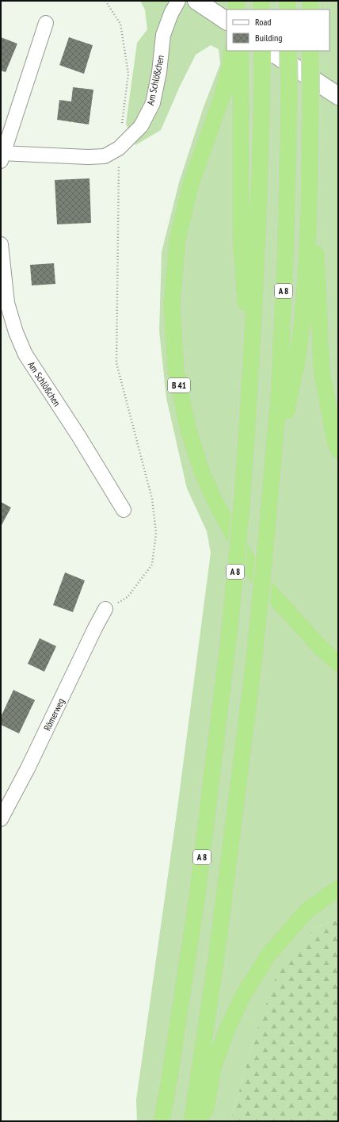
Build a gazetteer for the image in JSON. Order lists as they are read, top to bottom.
{
  "streets": {
    "highway": ["A 8", "B 41"],
    "street": ["Am Schlößchen", "Römerweg"]
  },
  "legend": ["Road", "Building"]
}
